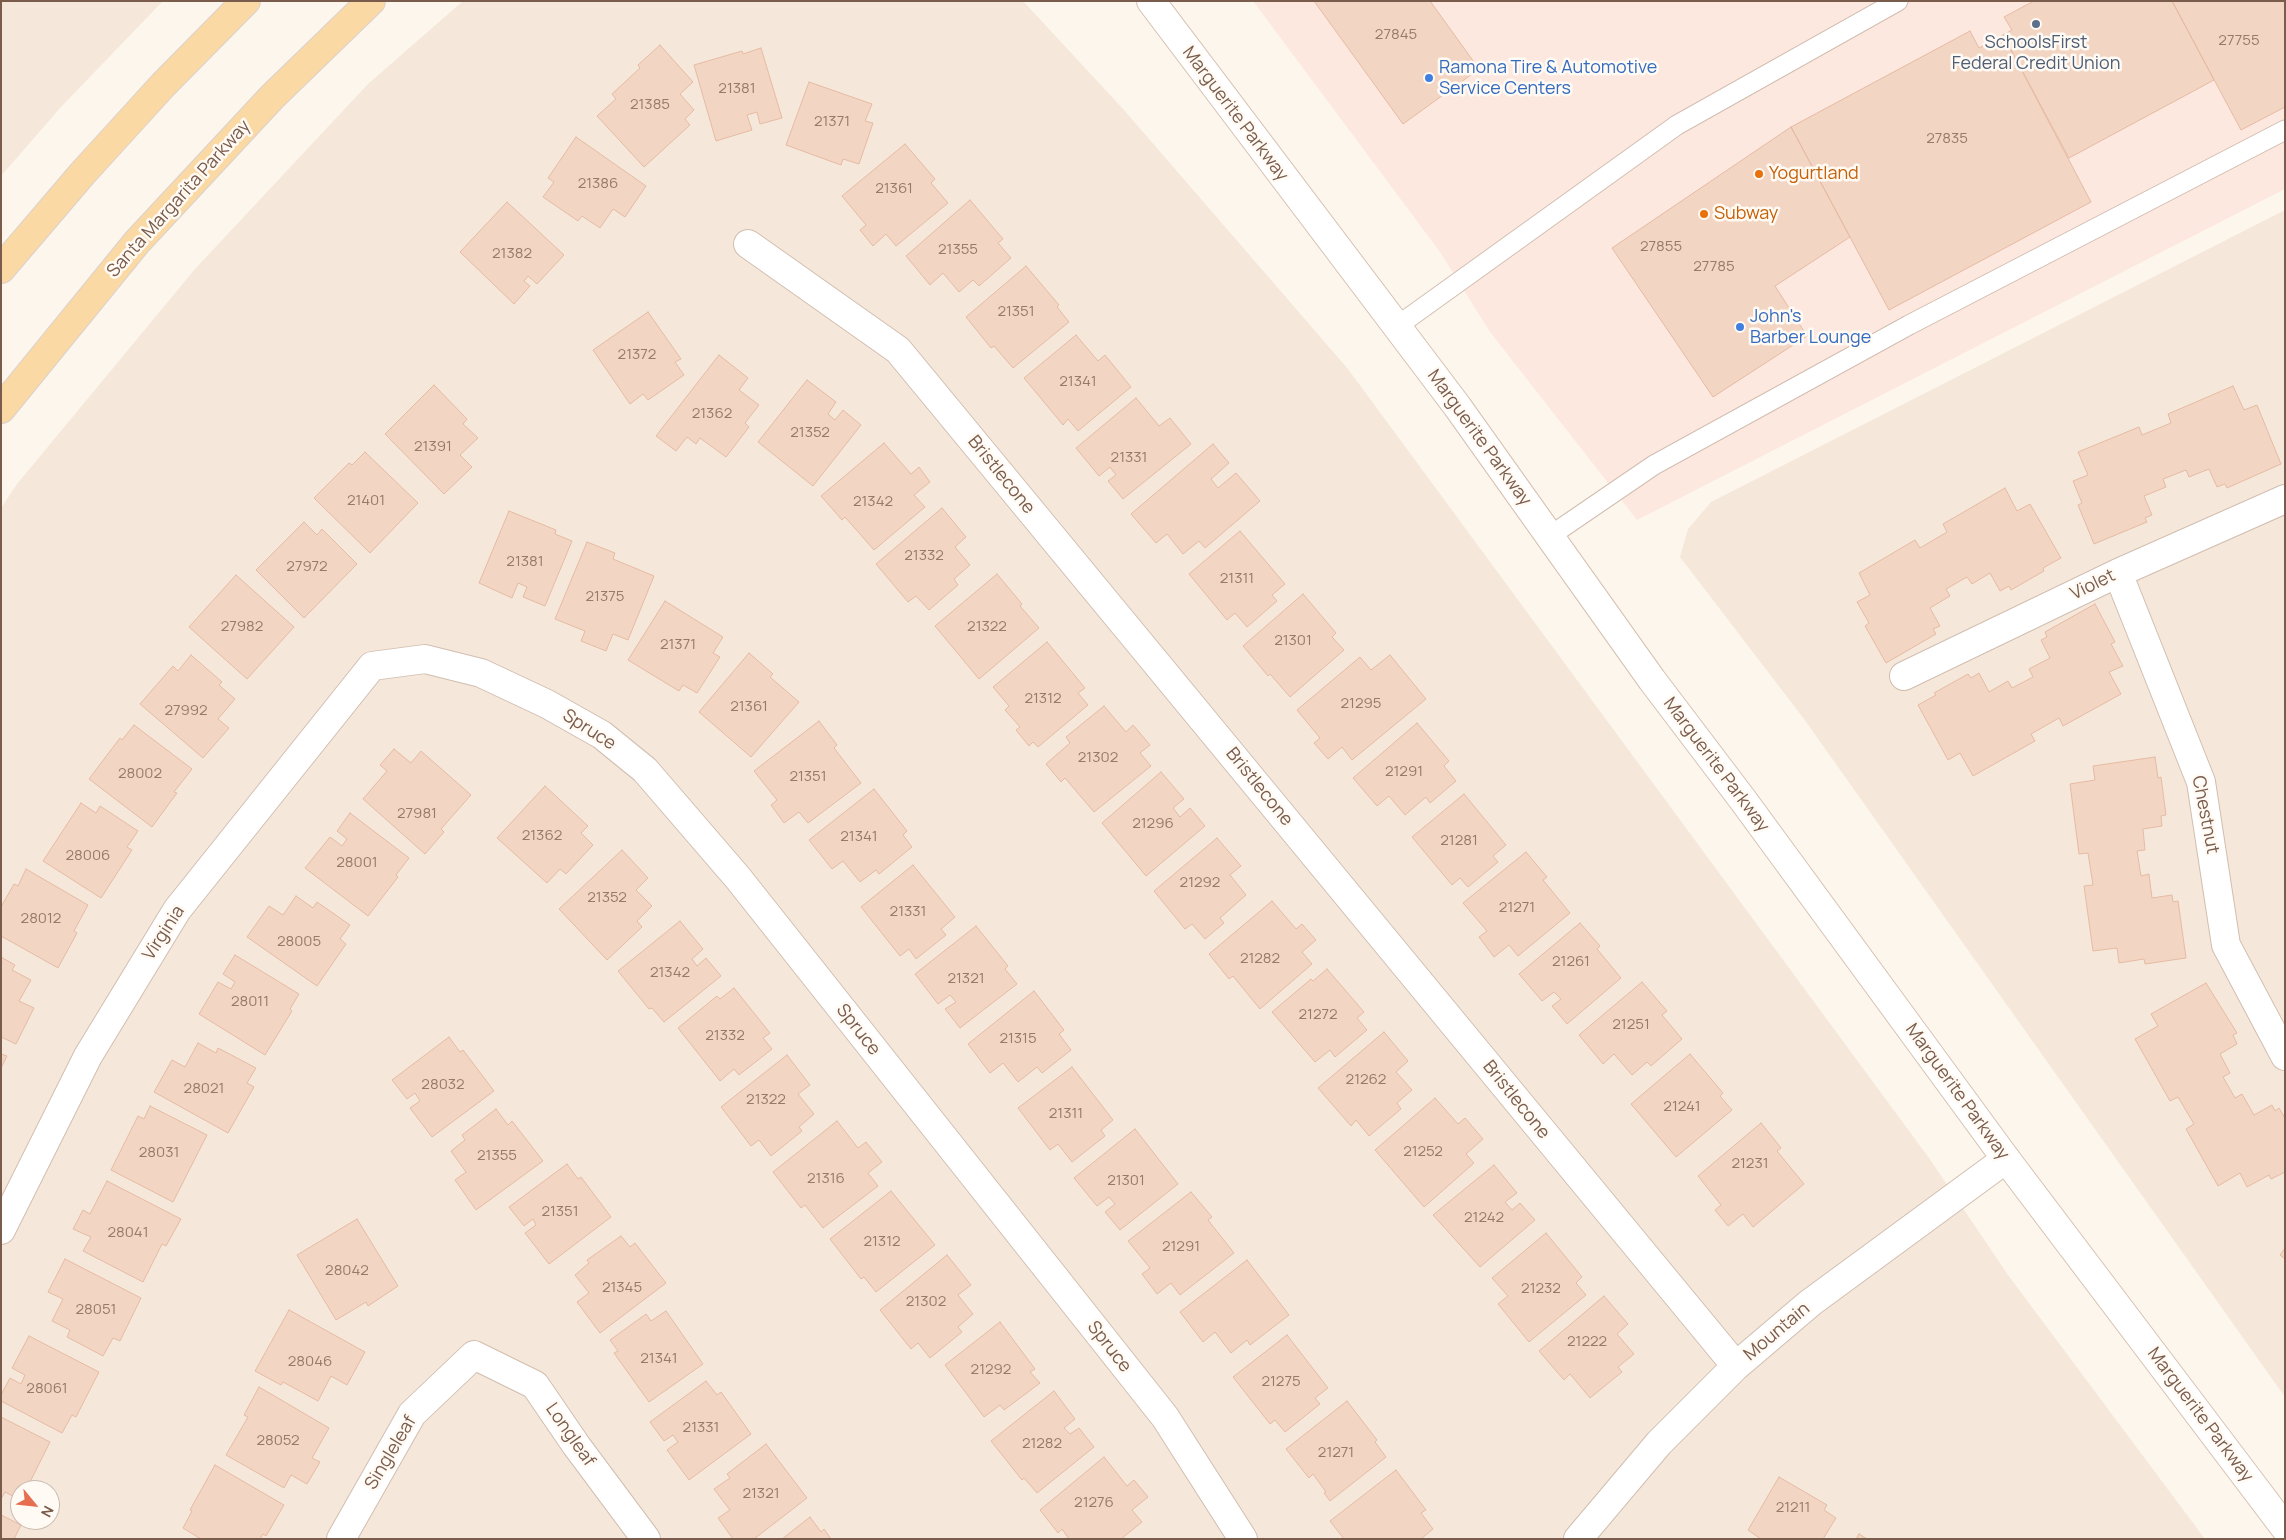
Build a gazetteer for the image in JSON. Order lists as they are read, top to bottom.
{
  "streets": {
    "main road": ["Santa Margarita Parkway"],
    "street": [
      "Marguerite Parkway",
      "Bristlecone",
      "Violet",
      "Spruce",
      "Chestnut",
      "Virginia",
      "Mountain",
      "Longleaf",
      "Singleleaf"
    ]
  },
  "crossings": [
    ["Marguerite Parkway", "Mountain"],
    ["Bristlecone", "Mountain"],
    ["Violet", "Chestnut"],
    ["Spruce", "Virginia"],
    ["Longleaf", "Singleleaf"]
  ],
  "places": [
    "SchoolsFirst Federal Credit Union",
    "Ramona Tire & Automotive Service Centers",
    "Yogurtland",
    "Subway",
    "John's Barber Lounge"
  ],
  "house_numbers": [
    "27845",
    "27755",
    "21381",
    "21385",
    "21371",
    "27835",
    "21386",
    "21361",
    "27855",
    "21355",
    "21382",
    "27785",
    "21351",
    "21372",
    "21341",
    "21362",
    "21352",
    "21391",
    "21331",
    "21401",
    "21342",
    "21332",
    "21381",
    "27972",
    "21311",
    "21375",
    "27982",
    "21322",
    "21301",
    "21371",
    "21312",
    "21295",
    "21361",
    "27992",
    "21302",
    "21291",
    "28002",
    "21351",
    "27981",
    "21296",
    "21362",
    "21341",
    "21281",
    "28006",
    "28001",
    "21292",
    "21352",
    "21271",
    "21331",
    "28012",
    "28005",
    "21282",
    "21261",
    "21342",
    "21321",
    "28011",
    "21272",
    "21251",
    "21332",
    "21315",
    "21262",
    "28032",
    "28021",
    "21322",
    "21241",
    "21311",
    "21252",
    "28031",
    "21355",
    "21231",
    "21316",
    "21301",
    "21351",
    "21242",
    "28041",
    "21312",
    "21291",
    "28042",
    "21345",
    "21232",
    "21302",
    "28051",
    "21222",
    "21341",
    "28046",
    "21292",
    "21275",
    "28061",
    "21331",
    "28052",
    "21282",
    "21271",
    "21321",
    "21276",
    "21211"
  ],
  "north": "bottom right"
}
